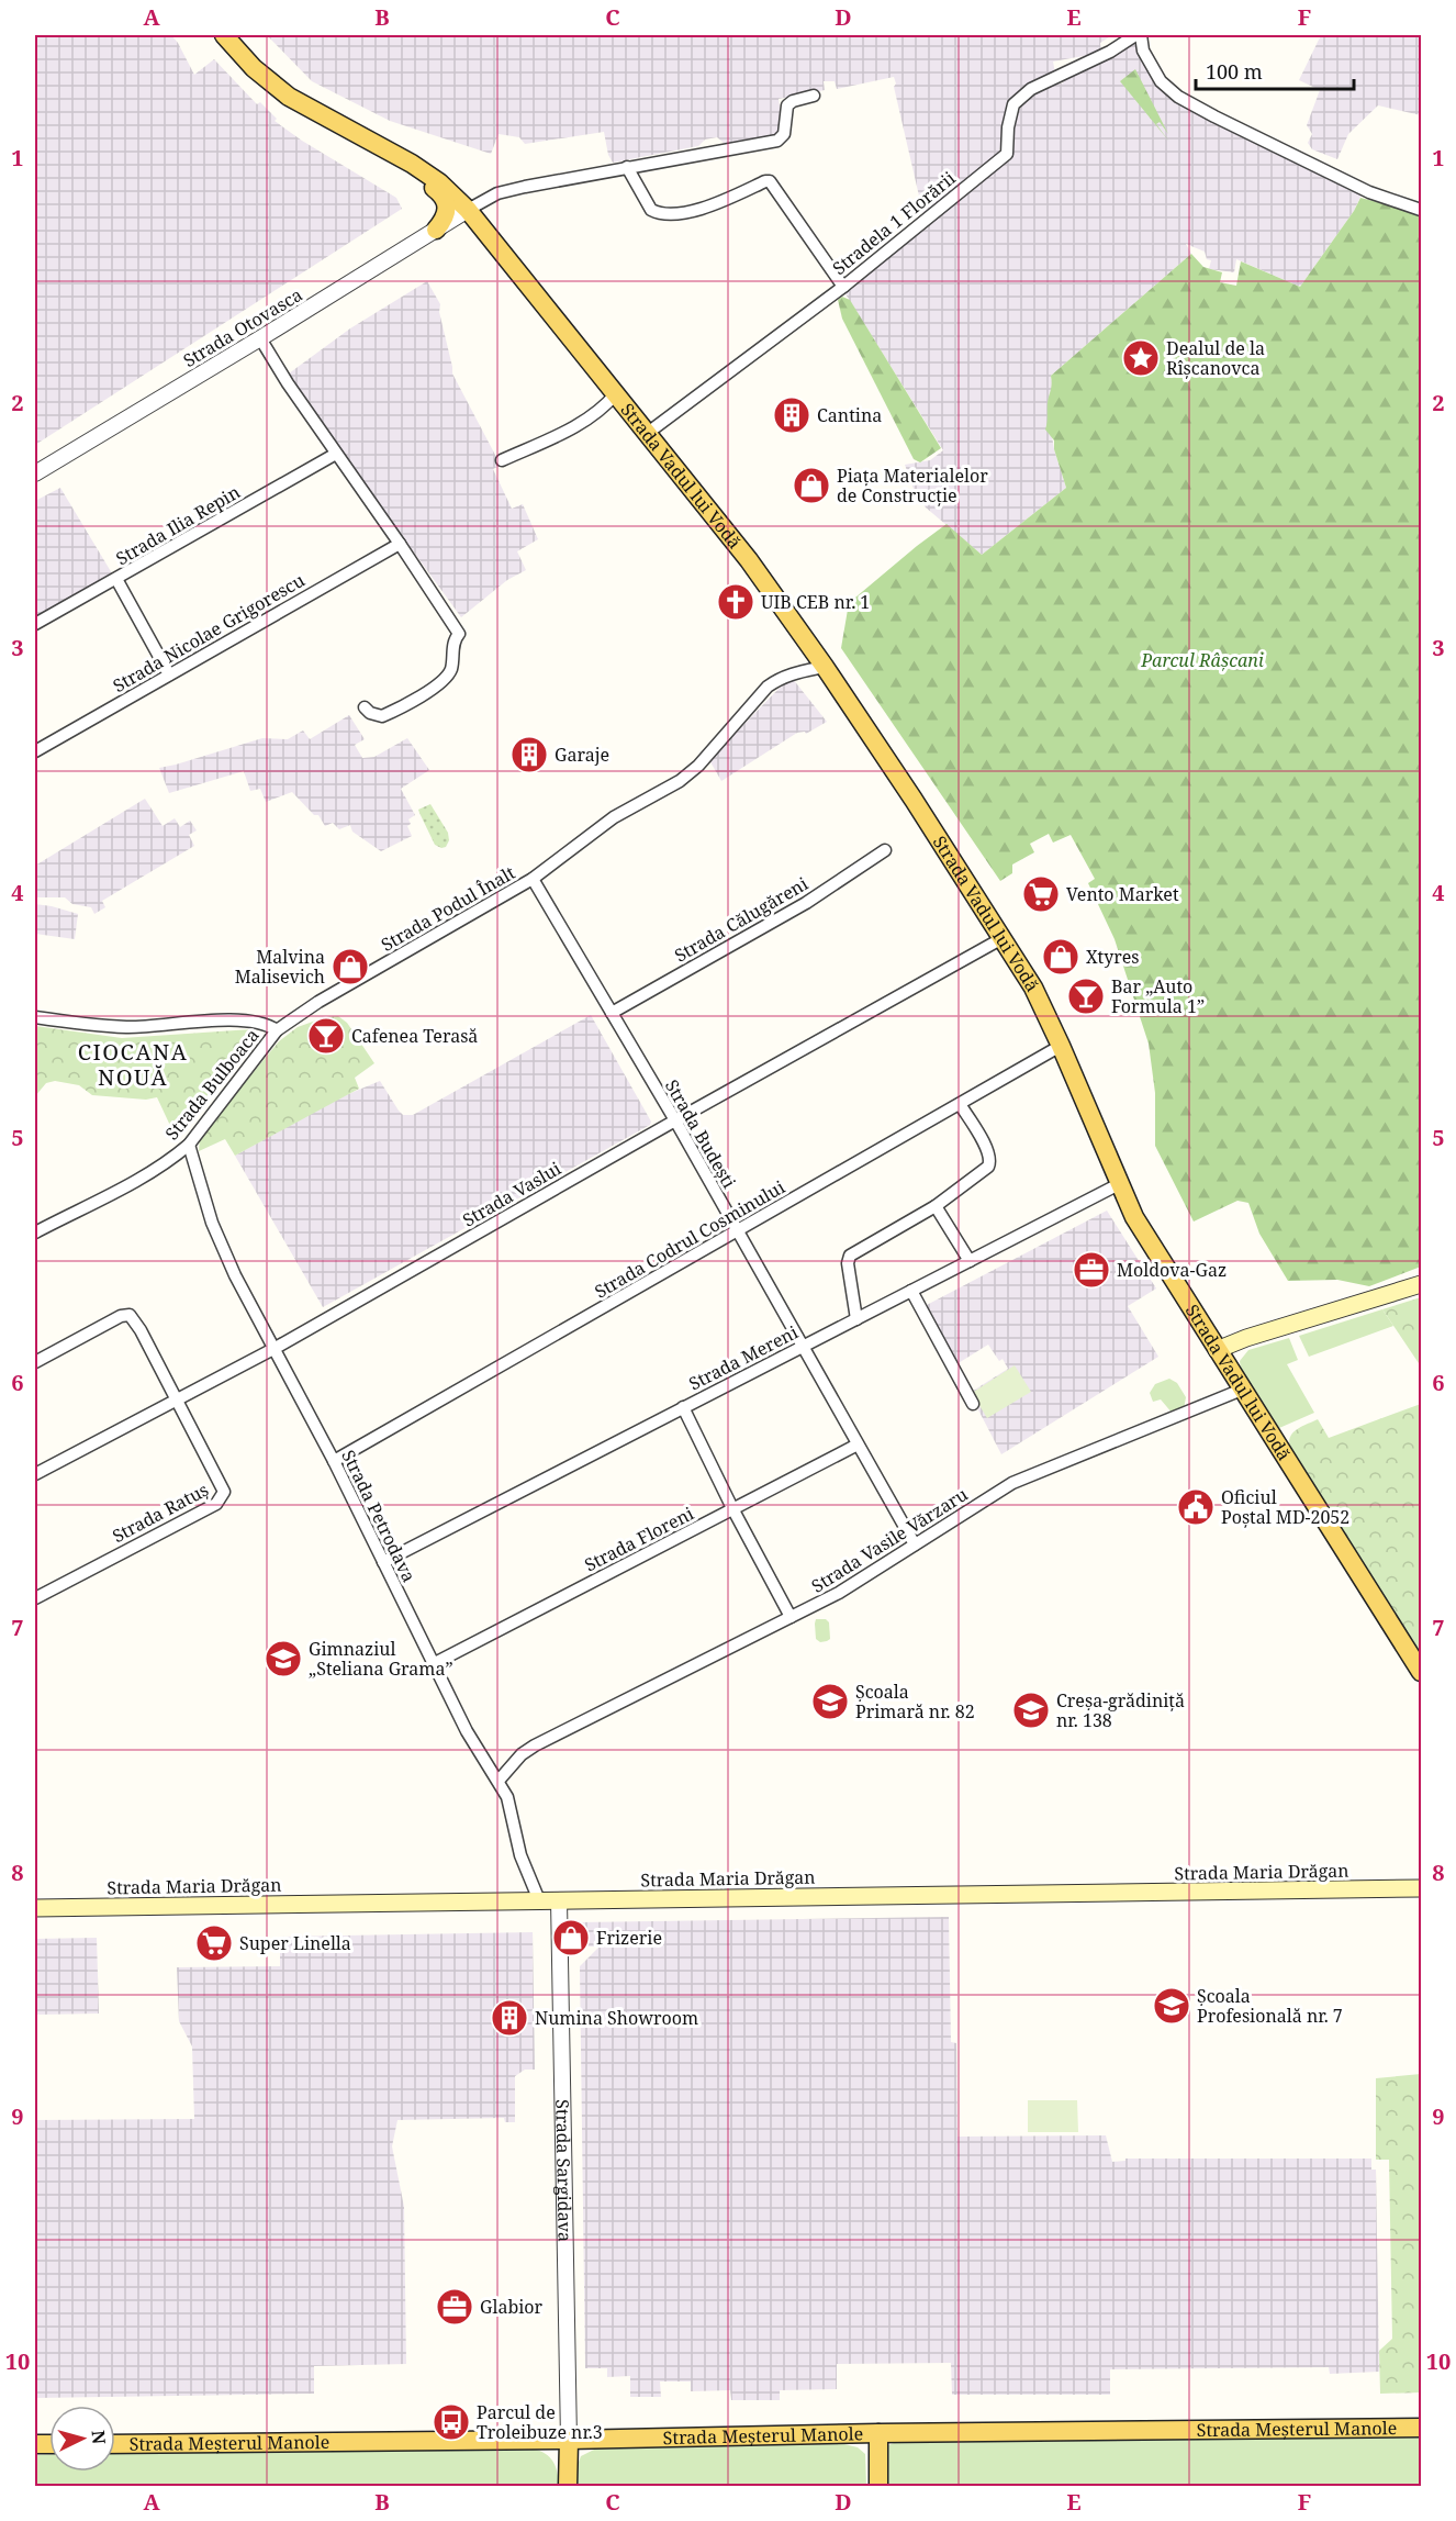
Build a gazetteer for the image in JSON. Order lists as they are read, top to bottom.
{
  "streets": {
    "main road": ["Strada Vadul lui Vodă", "Strada Maria Drăgan", "Strada Meșterul Manole"],
    "street": [
      "Stradela 1 Florării",
      "Strada Otovasca",
      "Strada Ilia Repin",
      "Strada Nicolae Grigorescu",
      "Strada Podul Înalt",
      "Strada Călugăreni",
      "Strada Bulboaca",
      "Strada Budești",
      "Strada Vaslui",
      "Strada Codrul Cosminului",
      "Strada Mereni",
      "Strada Ratuș",
      "Strada Petrodava",
      "Strada Floreni",
      "Strada Vasile Vărzaru",
      "Strada Sargidava"
    ]
  },
  "crossings": [
    ["Stradela 1 Florării", "Strada Vadul lui Vodă"],
    ["Strada Otovasca", "Strada Vadul lui Vodă"],
    ["Strada Vadul lui Vodă", "Strada Podul Înalt"],
    ["Strada Vadul lui Vodă", "Strada Vaslui"],
    ["Strada Vadul lui Vodă", "Strada Codrul Cosminului"],
    ["Strada Vadul lui Vodă", "Strada Mereni"],
    ["Strada Vadul lui Vodă", "Strada Vasile Vărzaru"],
    ["Strada Podul Înalt", "Strada Bulboaca"],
    ["Strada Podul Înalt", "Strada Budești"],
    ["Strada Călugăreni", "Strada Budești"],
    ["Strada Bulboaca", "Strada Petrodava"],
    ["Strada Budești", "Strada Vaslui"],
    ["Strada Budești", "Strada Codrul Cosminului"],
    ["Strada Budești", "Strada Mereni"],
    ["Strada Budești", "Strada Floreni"],
    ["Strada Budești", "Strada Vasile Vărzaru"],
    ["Strada Vaslui", "Strada Ratuș"],
    ["Strada Vaslui", "Strada Petrodava"],
    ["Strada Codrul Cosminului", "Strada Petrodava"],
    ["Strada Mereni", "Strada Petrodava"],
    ["Strada Petrodava", "Strada Floreni"],
    ["Strada Petrodava", "Strada Vasile Vărzaru"],
    ["Strada Petrodava", "Strada Maria Drăgan"],
    ["Strada Maria Drăgan", "Strada Sargidava"],
    ["Strada Sargidava", "Strada Meșterul Manole"]
  ],
  "districts": ["CIOCANA NOUĂ"],
  "parks": ["Parcul Râșcani"],
  "places": {
    "place": ["Dealul de la Rîșcanovca"],
    "building": ["Cantina", "Garaje", "Numina Showroom"],
    "shop": [
      "Piața Materialelor de Construcție",
      "Xtyres",
      "Malvina Malisevich",
      "Frizerie"
    ],
    "church": ["UIB CEB nr. 1"],
    "supermarket": ["Vento Market", "Super Linella"],
    "bar": ["Bar „Auto Formula 1”", "Cafenea Terasă"],
    "office": ["Moldova-Gaz", "Glabior"],
    "public building": ["Oficiul Poștal MD-2052"],
    "school or university": [
      "Gimnaziul „Steliana Grama”",
      "Școala Primară nr. 82",
      "Creșa-grădiniță nr. 138",
      "Școala Profesională nr. 7"
    ],
    "bus stop": ["Parcul de Troleibuze nr.3"]
  },
  "scale_bar": "100 m",
  "north": "right",
  "grid": {
    "columns": [
      "A",
      "B",
      "C",
      "D",
      "E",
      "F"
    ],
    "rows": [
      "1",
      "2",
      "3",
      "4",
      "5",
      "6",
      "7",
      "8",
      "9",
      "10"
    ]
  }
}
